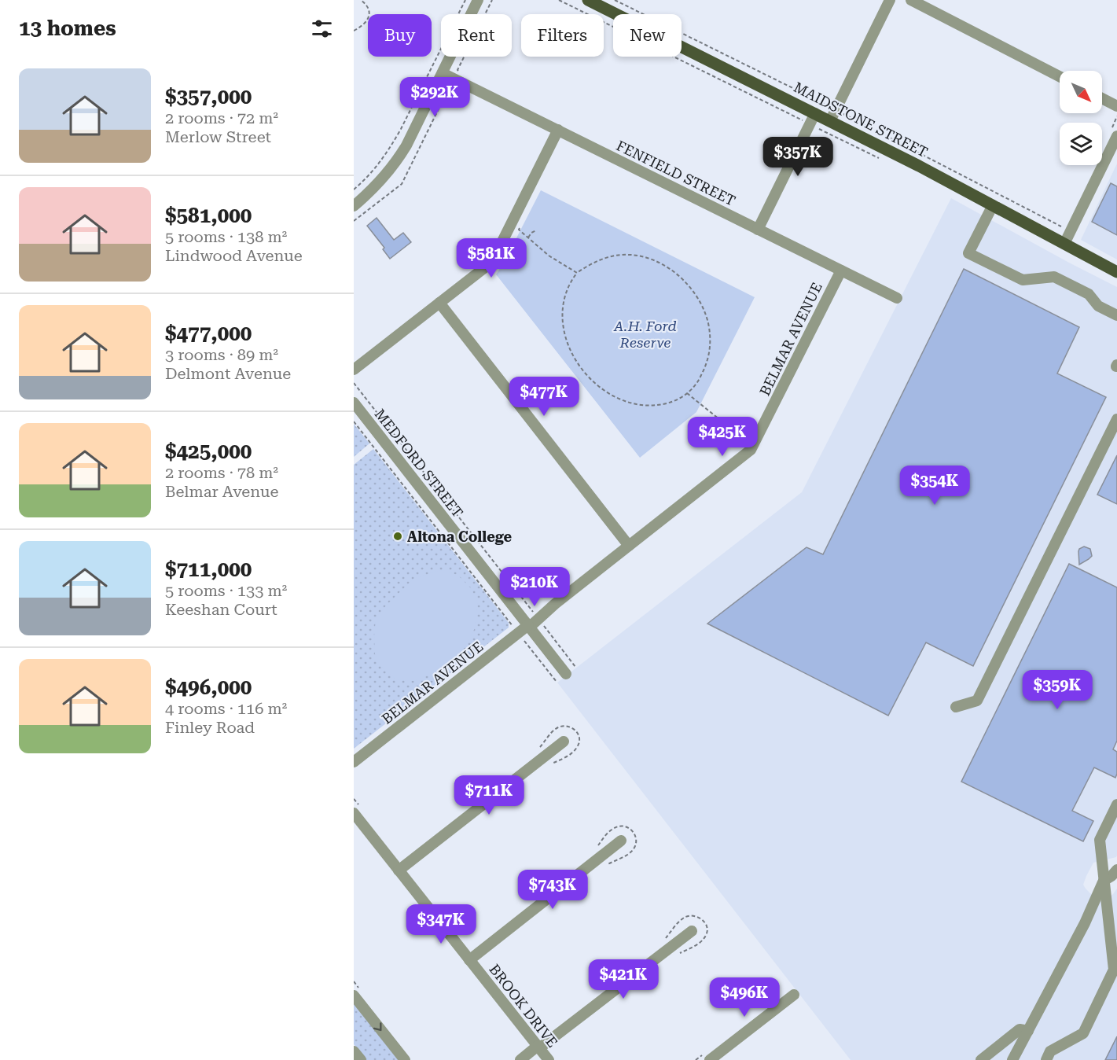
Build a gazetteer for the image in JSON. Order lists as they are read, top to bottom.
{
  "streets": {
    "main road": ["MAIDSTONE STREET"],
    "street": [
      "FENFIELD STREET",
      "BELMAR AVENUE",
      "MEDFORD STREET",
      "BROOK DRIVE"
    ]
  },
  "crossings": [
    ["FENFIELD STREET", "BELMAR AVENUE"],
    ["BELMAR AVENUE", "MEDFORD STREET"]
  ],
  "parks": ["A.H. Ford Reserve"],
  "places": ["Altona College"],
  "north": "bottom right",
  "page": {
    "heading": "13 homes",
    "chip": [
      "Buy",
      "Rent",
      "Filters",
      "New"
    ],
    "list": [
      {
        "name": "$357,000",
        "note": "2 rooms · 72 m² · Merlow Street"
      },
      {
        "name": "$581,000",
        "note": "5 rooms · 138 m² · Lindwood Avenue"
      },
      {
        "name": "$477,000",
        "note": "3 rooms · 89 m² · Delmont Avenue"
      },
      {
        "name": "$425,000",
        "note": "2 rooms · 78 m² · Belmar Avenue"
      },
      {
        "name": "$711,000",
        "note": "5 rooms · 133 m² · Keeshan Court"
      },
      {
        "name": "$496,000",
        "note": "4 rooms · 116 m² · Finley Road"
      }
    ],
    "price": [
      "$292K",
      "$357K",
      "$581K",
      "$477K",
      "$425K",
      "$354K",
      "$210K",
      "$359K",
      "$711K",
      "$743K",
      "$347K",
      "$421K",
      "$496K"
    ]
  }
}
